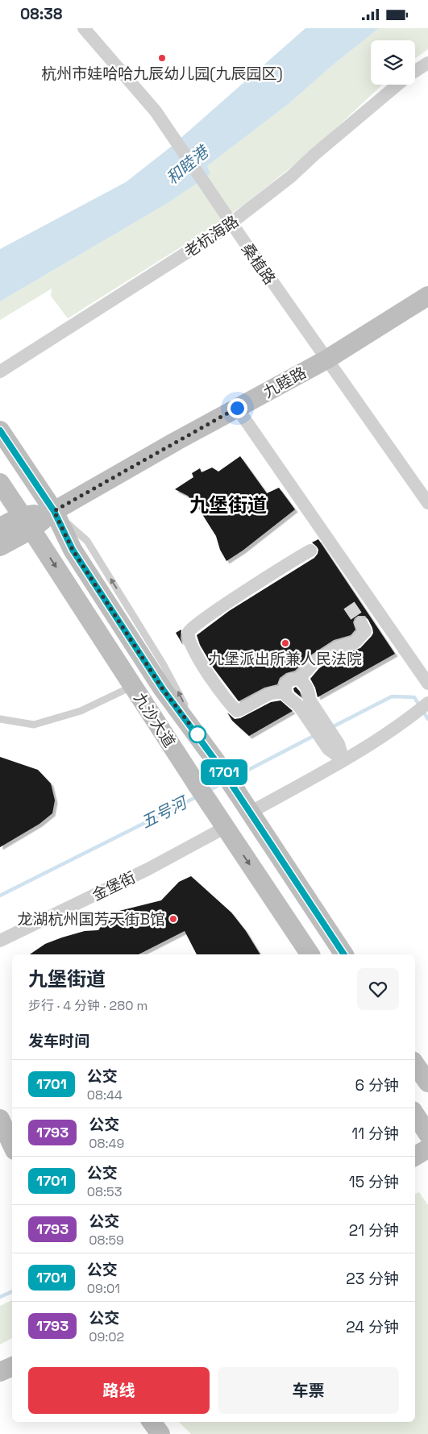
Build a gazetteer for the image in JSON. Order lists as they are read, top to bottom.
{
  "streets": {
    "main road": ["九睦路", "九沙大道"],
    "street": ["老杭海路", "桑植路", "金堡街"]
  },
  "crossings": [
    ["老杭海路", "桑植路"],
    ["桑植路", "九睦路"],
    ["九睦路", "九沙大道"],
    ["九沙大道", "金堡街"]
  ],
  "districts": ["九堡街道"],
  "water": ["和睦港", "五号河"],
  "places": ["杭州市娃哈哈九辰幼儿园(九辰园区)", "九堡派出所兼人民法院", "龙湖杭州国芳天街B馆"],
  "lines": ["bus line 1701"],
  "page": {
    "status": "08:38",
    "on_map": "1701",
    "heading": [
      ["九堡街道", "步行 · 4 分钟 · 280 m"],
      "发车时间"
    ],
    "list": [
      {
        "mark": "1701",
        "name": "公交",
        "note": "08:44",
        "value": "6 分钟"
      },
      {
        "mark": "1793",
        "name": "公交",
        "note": "08:49",
        "value": "11 分钟"
      },
      {
        "mark": "1701",
        "name": "公交",
        "note": "08:53",
        "value": "15 分钟"
      },
      {
        "mark": "1793",
        "name": "公交",
        "note": "08:59",
        "value": "21 分钟"
      },
      {
        "mark": "1701",
        "name": "公交",
        "note": "09:01",
        "value": "23 分钟"
      },
      {
        "mark": "1793",
        "name": "公交",
        "note": "09:02",
        "value": "24 分钟"
      }
    ],
    "buttons": ["路线", "车票"]
  }
}
